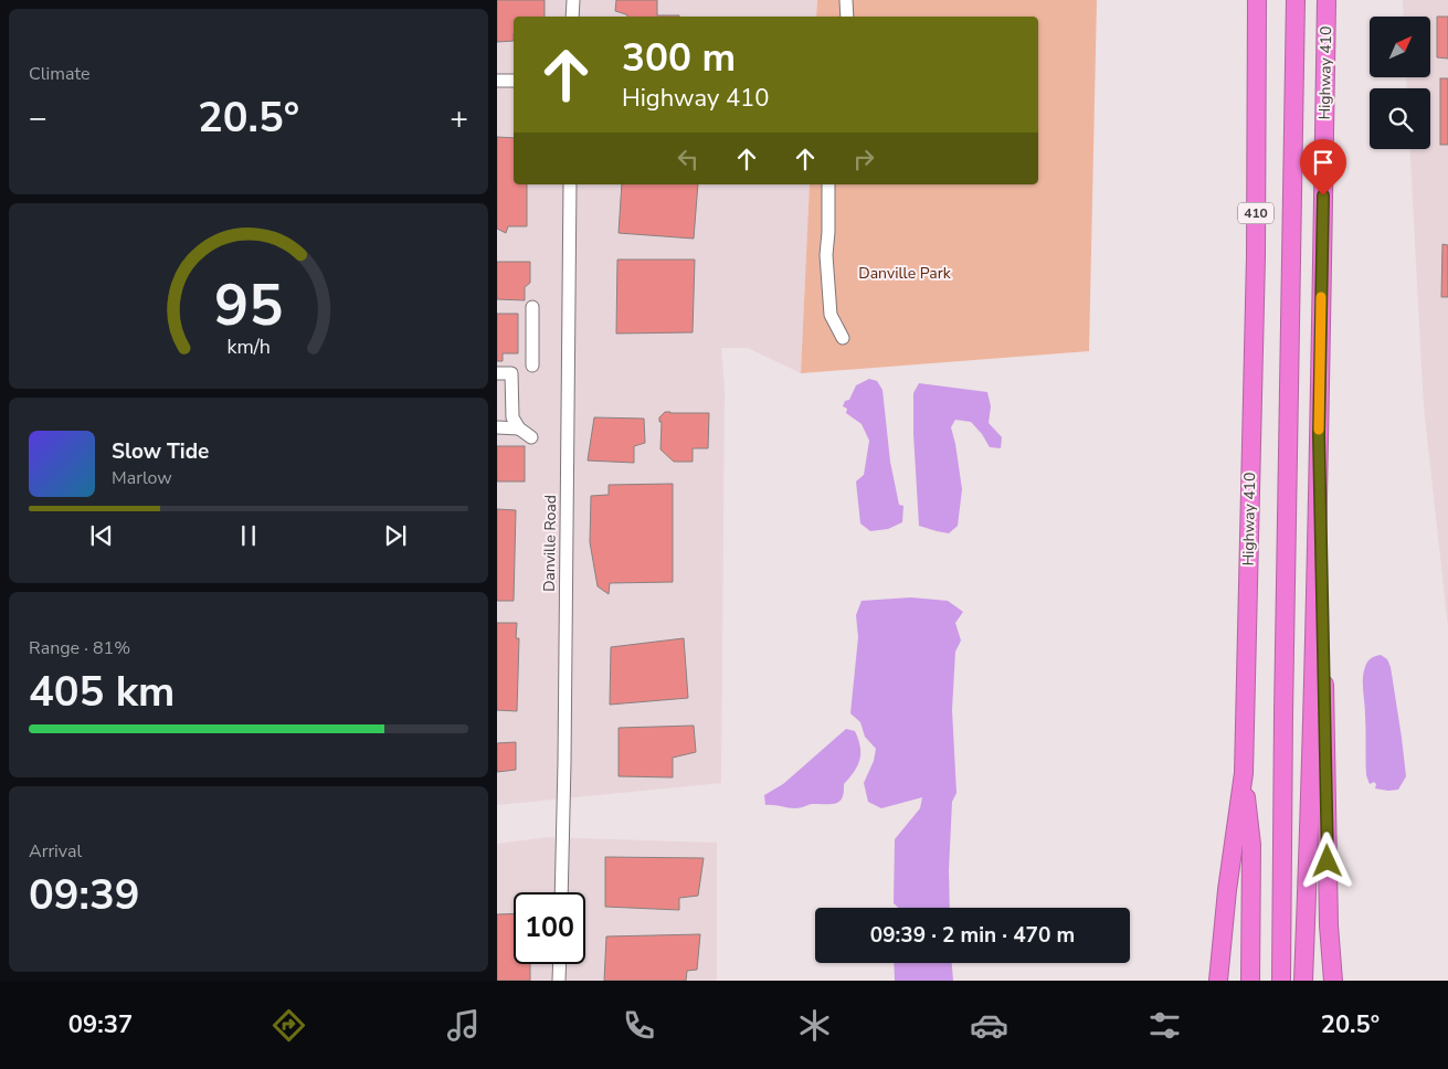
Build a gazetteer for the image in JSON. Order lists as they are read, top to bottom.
{
  "streets": {
    "highway": ["Highway 410", "410"],
    "street": ["Danville Road"]
  },
  "parks": ["Danville Park"],
  "north": "top right",
  "page": {
    "tile": [
      "Climate",
      ["Range · 81%", "405 km"],
      ["Arrival", "09:39"]
    ],
    "turn": ["300 m", "Highway 410"],
    "heat": ["−", "20.5°", "+"],
    "song": ["Slow Tide", "Marlow"],
    "limit": "100",
    "trip": "09:39 · 2 min · 470 m",
    "tabs": ["09:37", "20.5°"],
    "gauge": ["95", "km/h"]
  }
}
